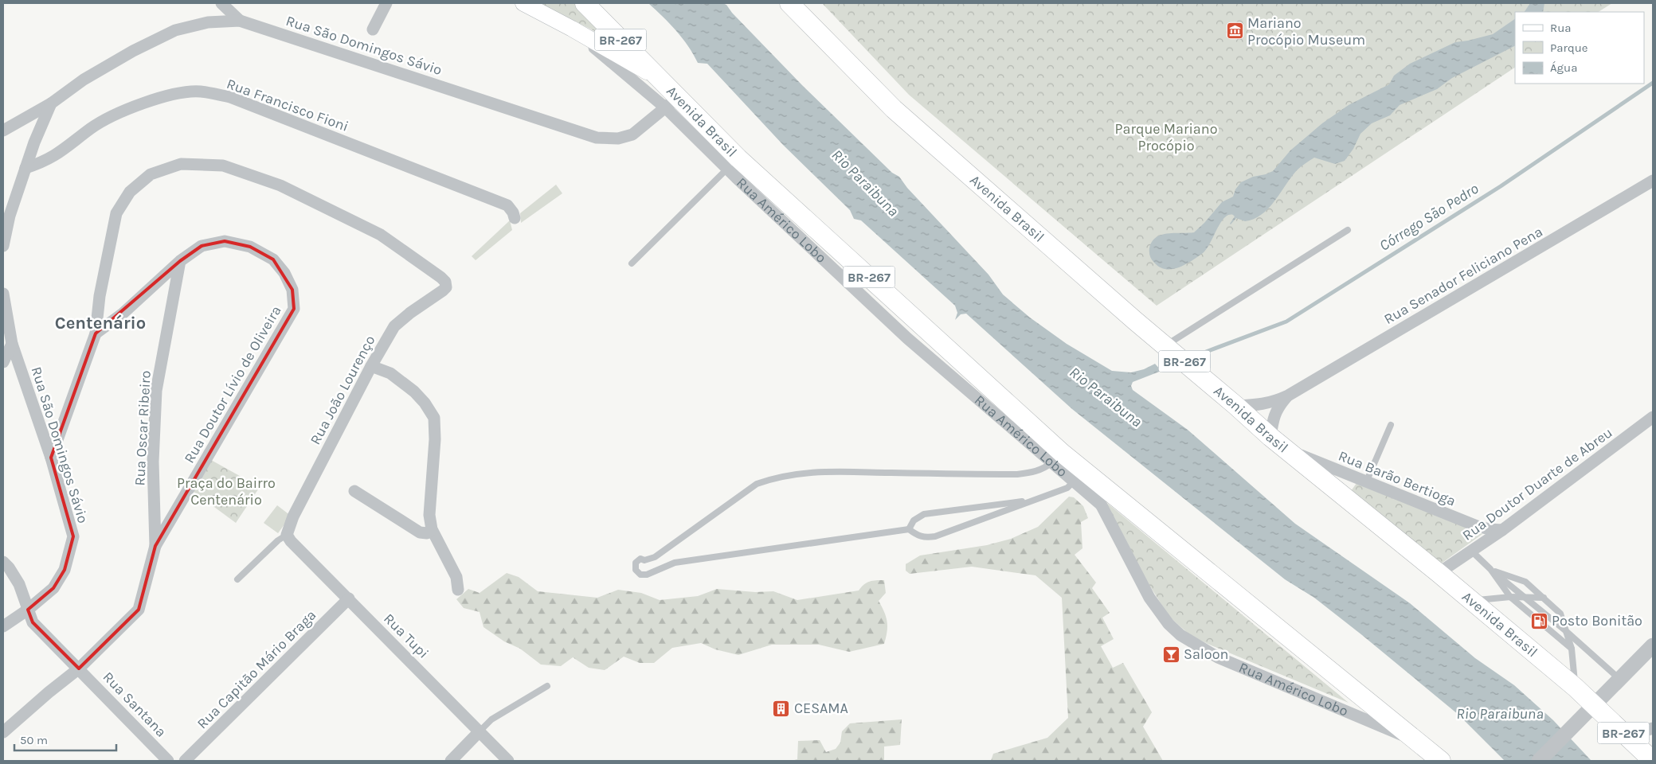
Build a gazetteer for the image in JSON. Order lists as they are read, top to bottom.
{
  "streets": {
    "highway": ["BR-267", "Avenida Brasil"],
    "street": [
      "Rua São Domingos Sávio",
      "Rua Francisco Fioni",
      "Rua Américo Lobo",
      "Rua Senador Feliciano Pena",
      "Rua Doutor Lívio de Oliveira",
      "Rua João Lourenço",
      "Rua Oscar Ribeiro",
      "Rua Barão Bertioga",
      "Rua Doutor Duarte de Abreu",
      "Rua Tupi",
      "Rua Capitão Mário Braga",
      "Rua Santana"
    ]
  },
  "crossings": [
    ["Rua São Domingos Sávio", "Avenida Brasil"],
    ["Rua São Domingos Sávio", "Rua Santana"],
    ["Avenida Brasil", "Rua Américo Lobo"],
    ["Avenida Brasil", "Rua Senador Feliciano Pena"],
    ["Avenida Brasil", "Rua Barão Bertioga"],
    ["Avenida Brasil", "Rua Doutor Duarte de Abreu"],
    ["Rua Senador Feliciano Pena", "Rua Barão Bertioga"],
    ["Rua Doutor Lívio de Oliveira", "Rua Oscar Ribeiro"],
    ["Rua João Lourenço", "Rua Tupi"],
    ["Rua Barão Bertioga", "Rua Doutor Duarte de Abreu"],
    ["Rua Tupi", "Rua Capitão Mário Braga"]
  ],
  "districts": ["Centenário"],
  "water": ["Rio Paraibuna", "Córrego São Pedro"],
  "parks": ["Parque Mariano Procópio", "Praça do Bairro Centenário"],
  "places": {
    "museum": ["Mariano Procópio Museum"],
    "fuel station": ["Posto Bonitão"],
    "bar": ["Saloon"],
    "building": ["CESAMA"]
  },
  "legend": ["Rua", "Parque", "Água"],
  "scale_bar": "50 m"
}
